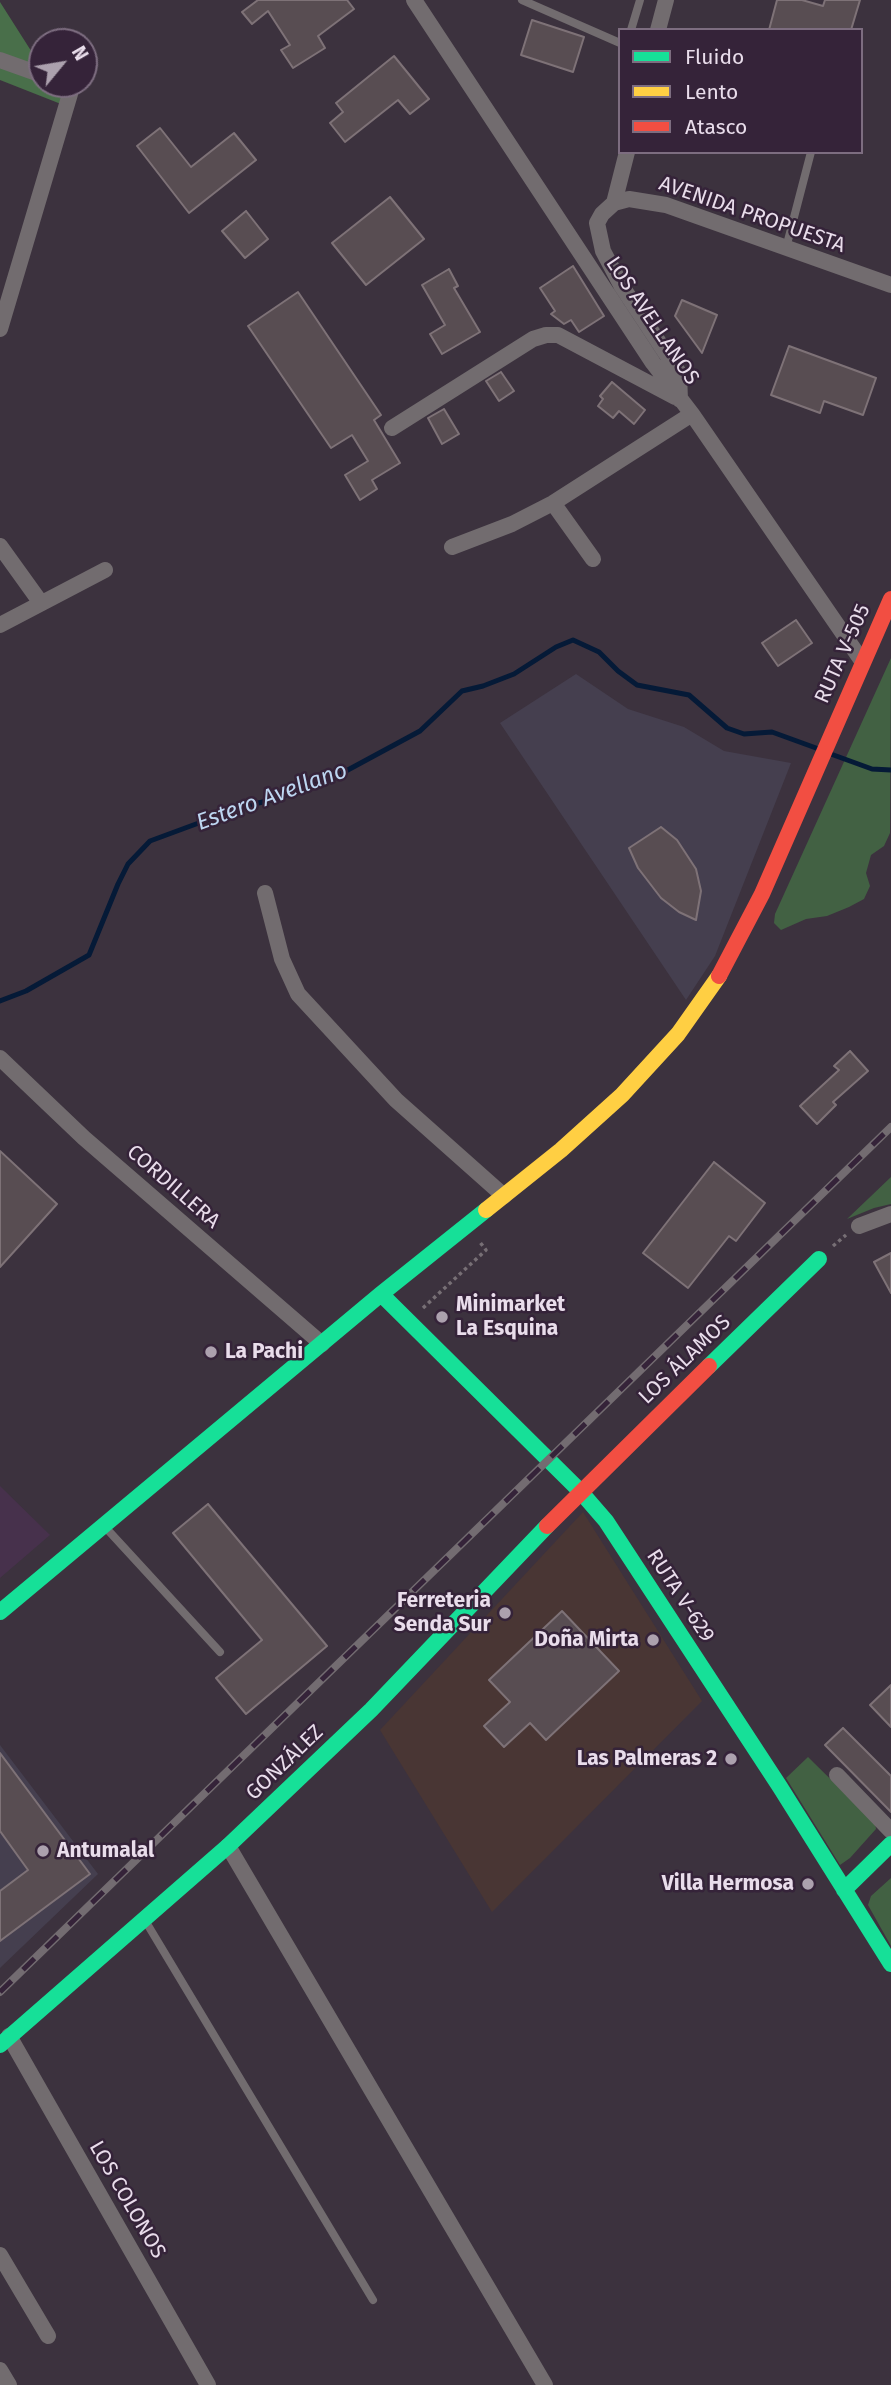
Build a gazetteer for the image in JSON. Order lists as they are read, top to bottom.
{
  "streets": {
    "main road": [
      "RUTA V-505",
      "LOS ÁLAMOS",
      "RUTA V-629",
      "GONZÁLEZ"
    ],
    "street": [
      "AVENIDA PROPUESTA",
      "LOS AVELLANOS",
      "CORDILLERA",
      "LOS COLONOS"
    ]
  },
  "crossings": [
    ["LOS AVELLANOS", "RUTA V-505"],
    ["RUTA V-505", "CORDILLERA"],
    ["RUTA V-505", "RUTA V-629"],
    ["LOS ÁLAMOS", "RUTA V-629"],
    ["LOS ÁLAMOS", "GONZÁLEZ"],
    ["RUTA V-629", "GONZÁLEZ"],
    ["GONZÁLEZ", "LOS COLONOS"]
  ],
  "water": ["Estero Avellano"],
  "places": [
    "Minimarket La Esquina",
    "La Pachi",
    "Ferreteria Senda Sur",
    "Doña Mirta",
    "Las Palmeras 2",
    "Antumalal",
    "Villa Hermosa"
  ],
  "legend": ["Fluido", "Lento", "Atasco"],
  "north": "top right"
}
